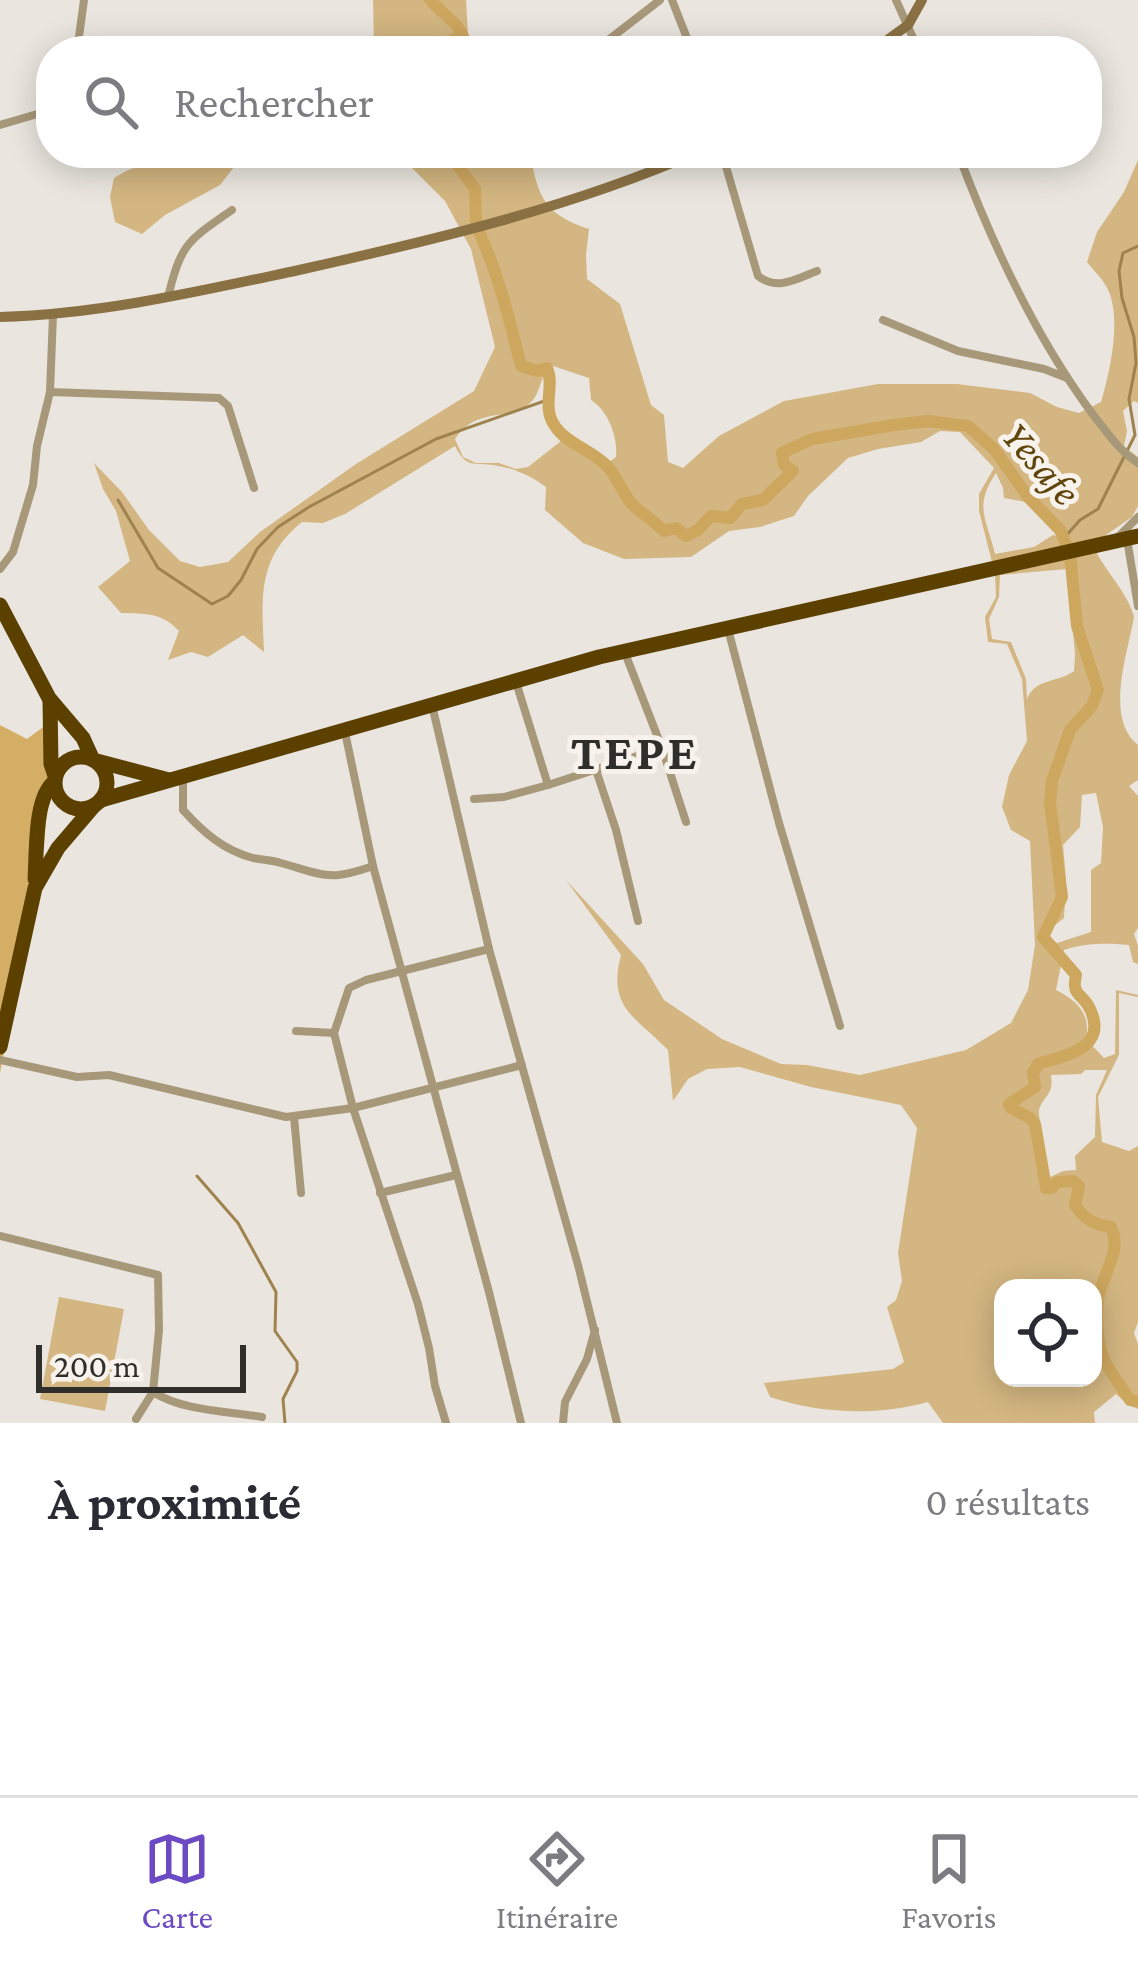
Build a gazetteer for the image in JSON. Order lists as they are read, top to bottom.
{
  "districts": ["TEPE"],
  "water": ["Yesafe"],
  "scale_bar": "200 m",
  "page": {
    "search": "Rechercher",
    "scale": "200 m",
    "heading": ["À proximité", "0 résultats"],
    "nav": ["Carte", "Itinéraire", "Favoris"]
  }
}
